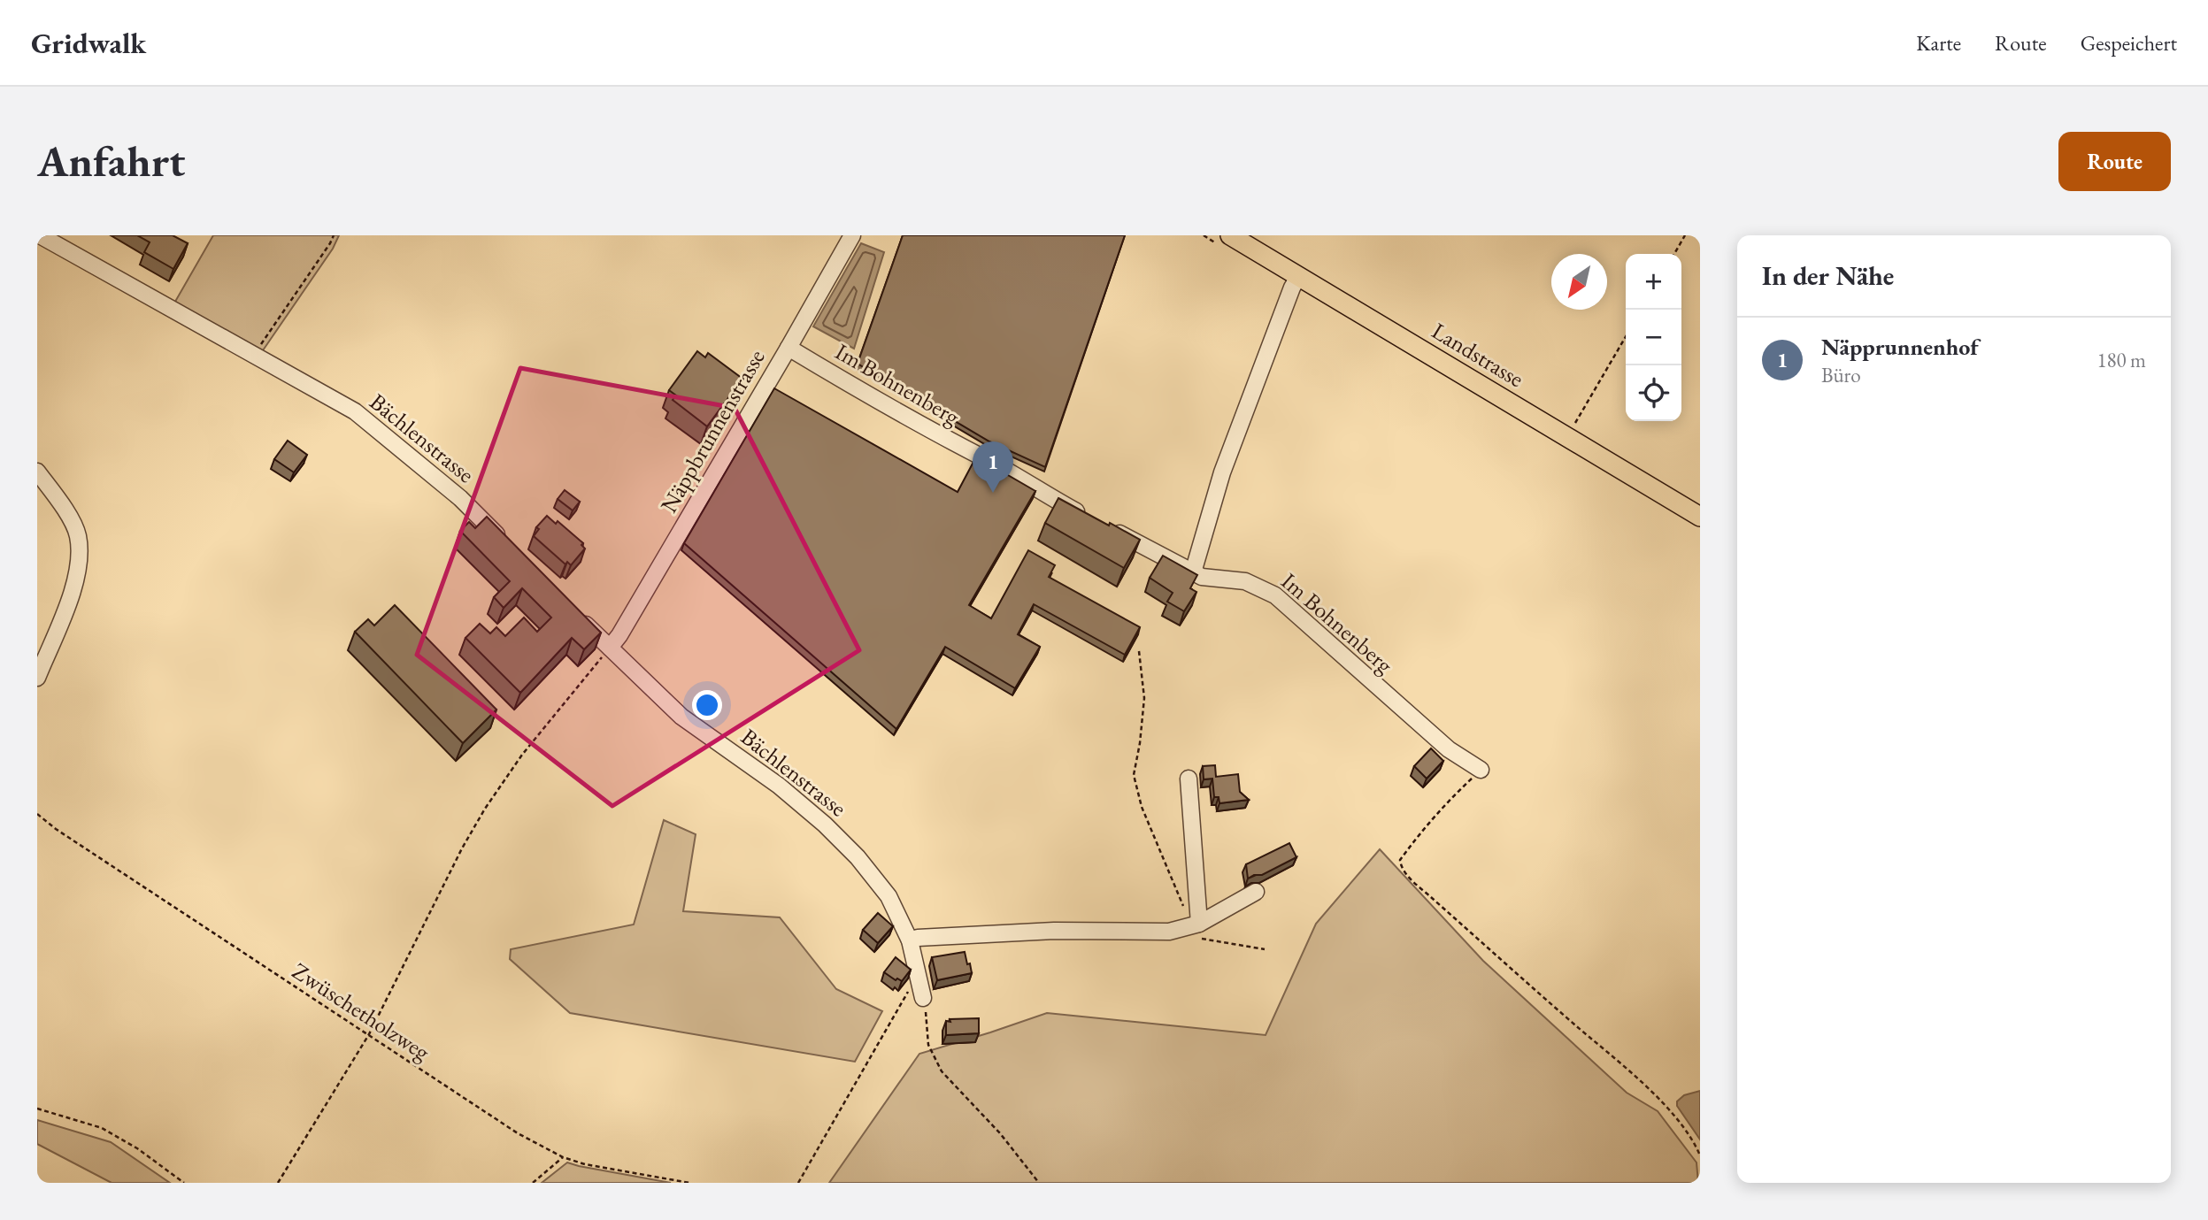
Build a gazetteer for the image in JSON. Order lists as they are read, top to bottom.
{
  "streets": {
    "main road": ["Landstrasse"],
    "street": ["Im Bohnenberg", "Näppbrunnenstrasse", "Bächlenstrasse"],
    "path": ["Zwüschetholzweg"]
  },
  "crossings": [
    ["Im Bohnenberg", "Näppbrunnenstrasse"],
    ["Näppbrunnenstrasse", "Bächlenstrasse"]
  ],
  "north": "bottom left",
  "page": {
    "header": "Gridwalk",
    "nav": ["Karte", "Route", "Gespeichert"],
    "buttons": "Route",
    "title": "Anfahrt",
    "heading": "In der Nähe",
    "map_buttons": ["+", "−"],
    "list": [
      {
        "mark": "1",
        "name": "Näpprunnenhof",
        "note": "Büro",
        "value": "180 m"
      }
    ],
    "pins": "1"
  }
}
